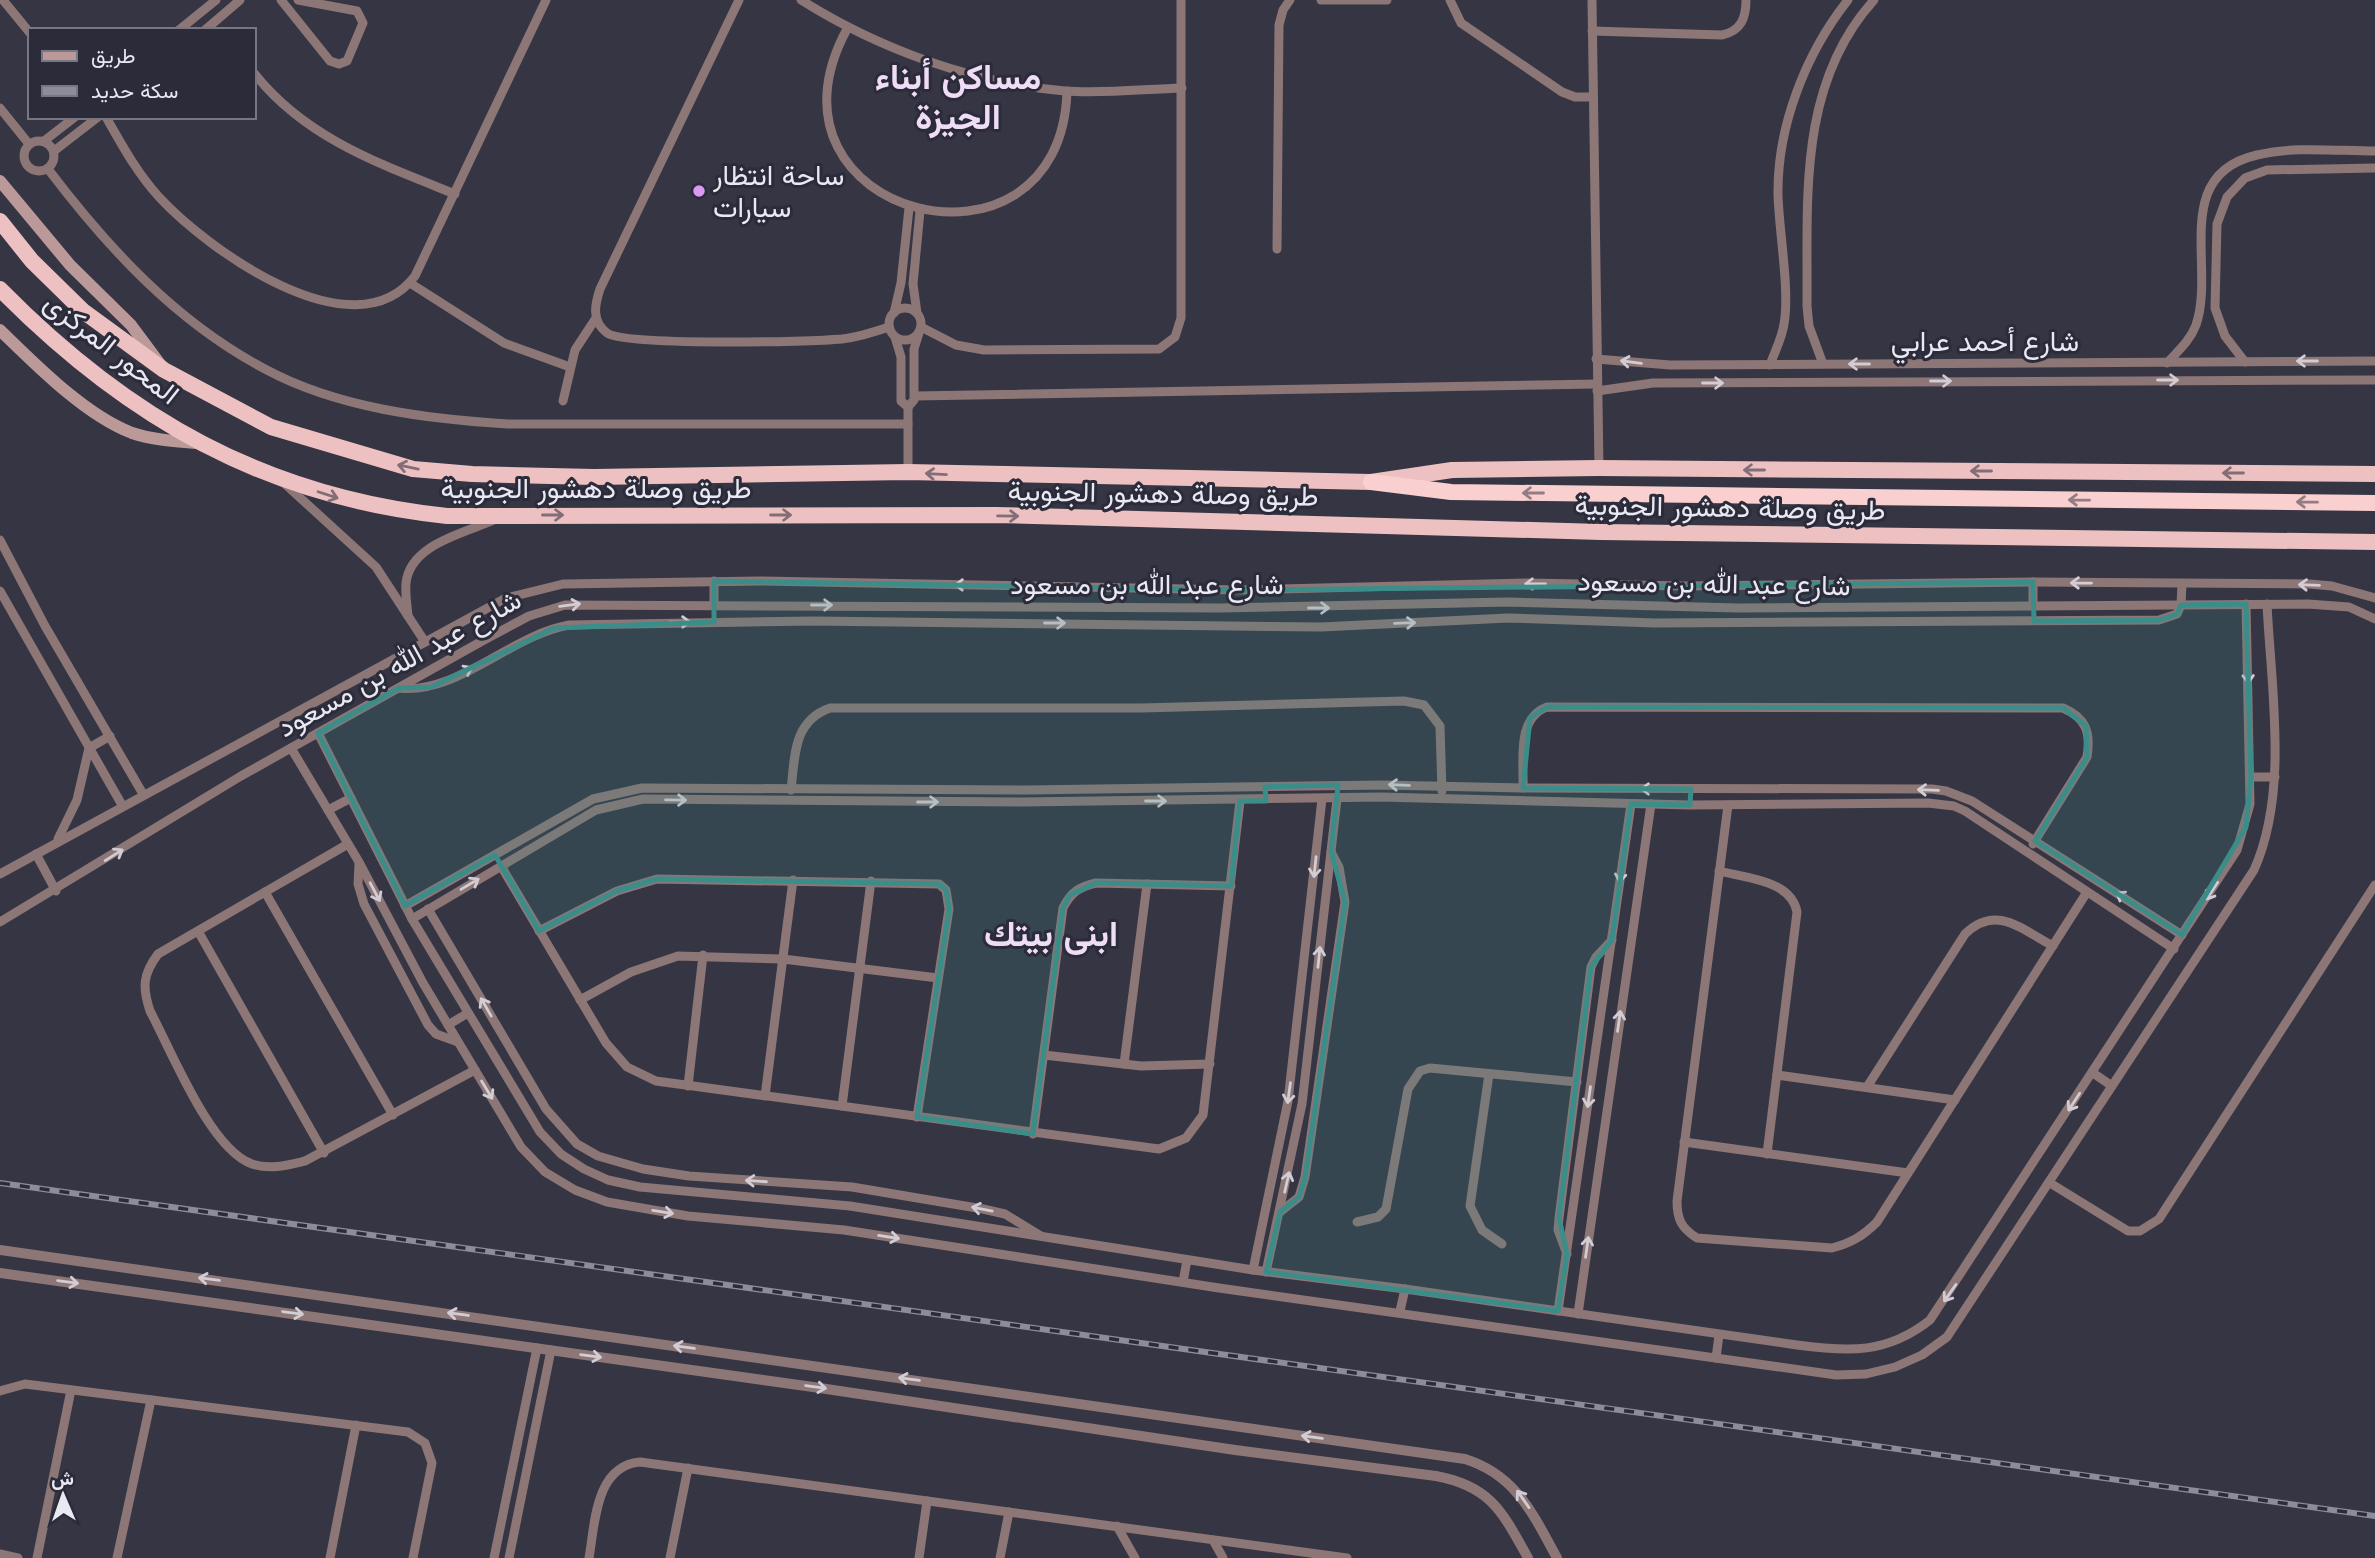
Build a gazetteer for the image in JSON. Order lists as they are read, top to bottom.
{
  "streets": {
    "highway": ["المحور المركزى", "طريق وصلة دهشور الجنوبية"],
    "street": ["شارع أحمد عرابي", "شارع عبد الله بن مسعود"]
  },
  "crossings": [
    ["المحور المركزى", "طريق وصلة دهشور الجنوبية"]
  ],
  "districts": ["مساكن أبناء الجيزة", "ابنى بيتك"],
  "places": ["ساحة انتظار سيارات"],
  "legend": ["طريق", "سكة حديد"],
  "north": "top"
}
